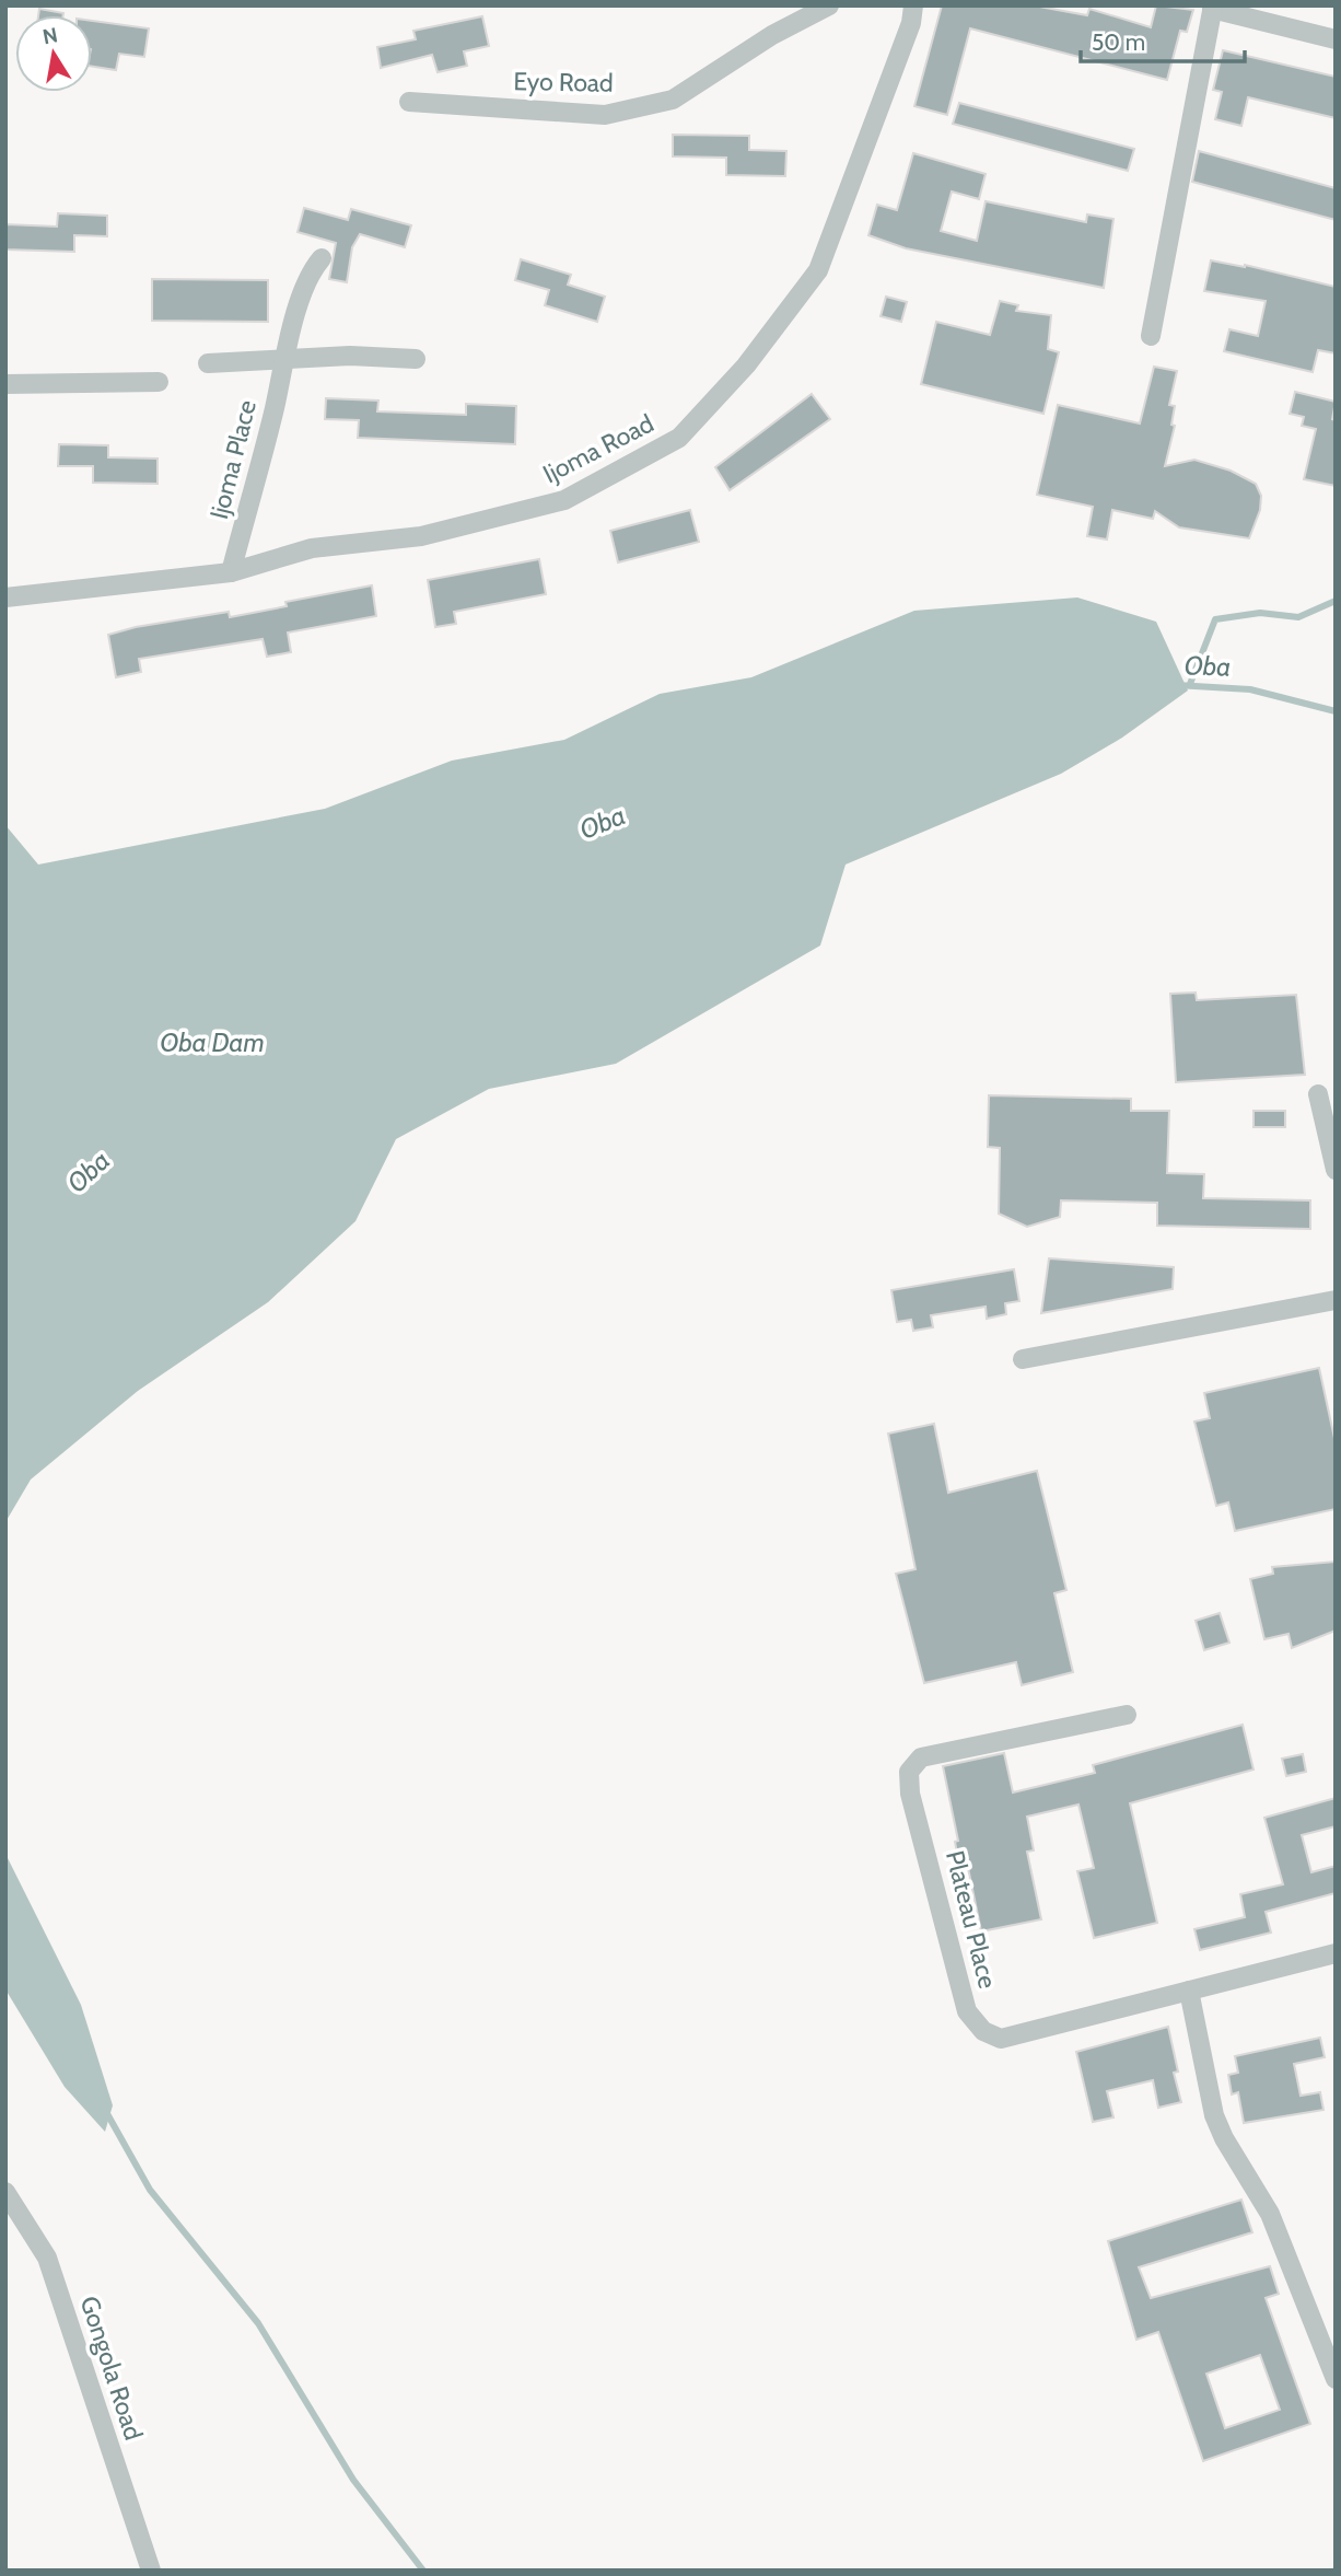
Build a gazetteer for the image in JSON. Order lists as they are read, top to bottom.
{
  "streets": {
    "street": [
      "Eyo Road",
      "Ijoma Road",
      "Ijoma Place",
      "Plateau Place",
      "Gongola Road"
    ]
  },
  "crossings": [
    ["Ijoma Road", "Ijoma Place"]
  ],
  "water": ["Oba", "Oba Dam"],
  "scale_bar": "50 m",
  "north": "top"
}
